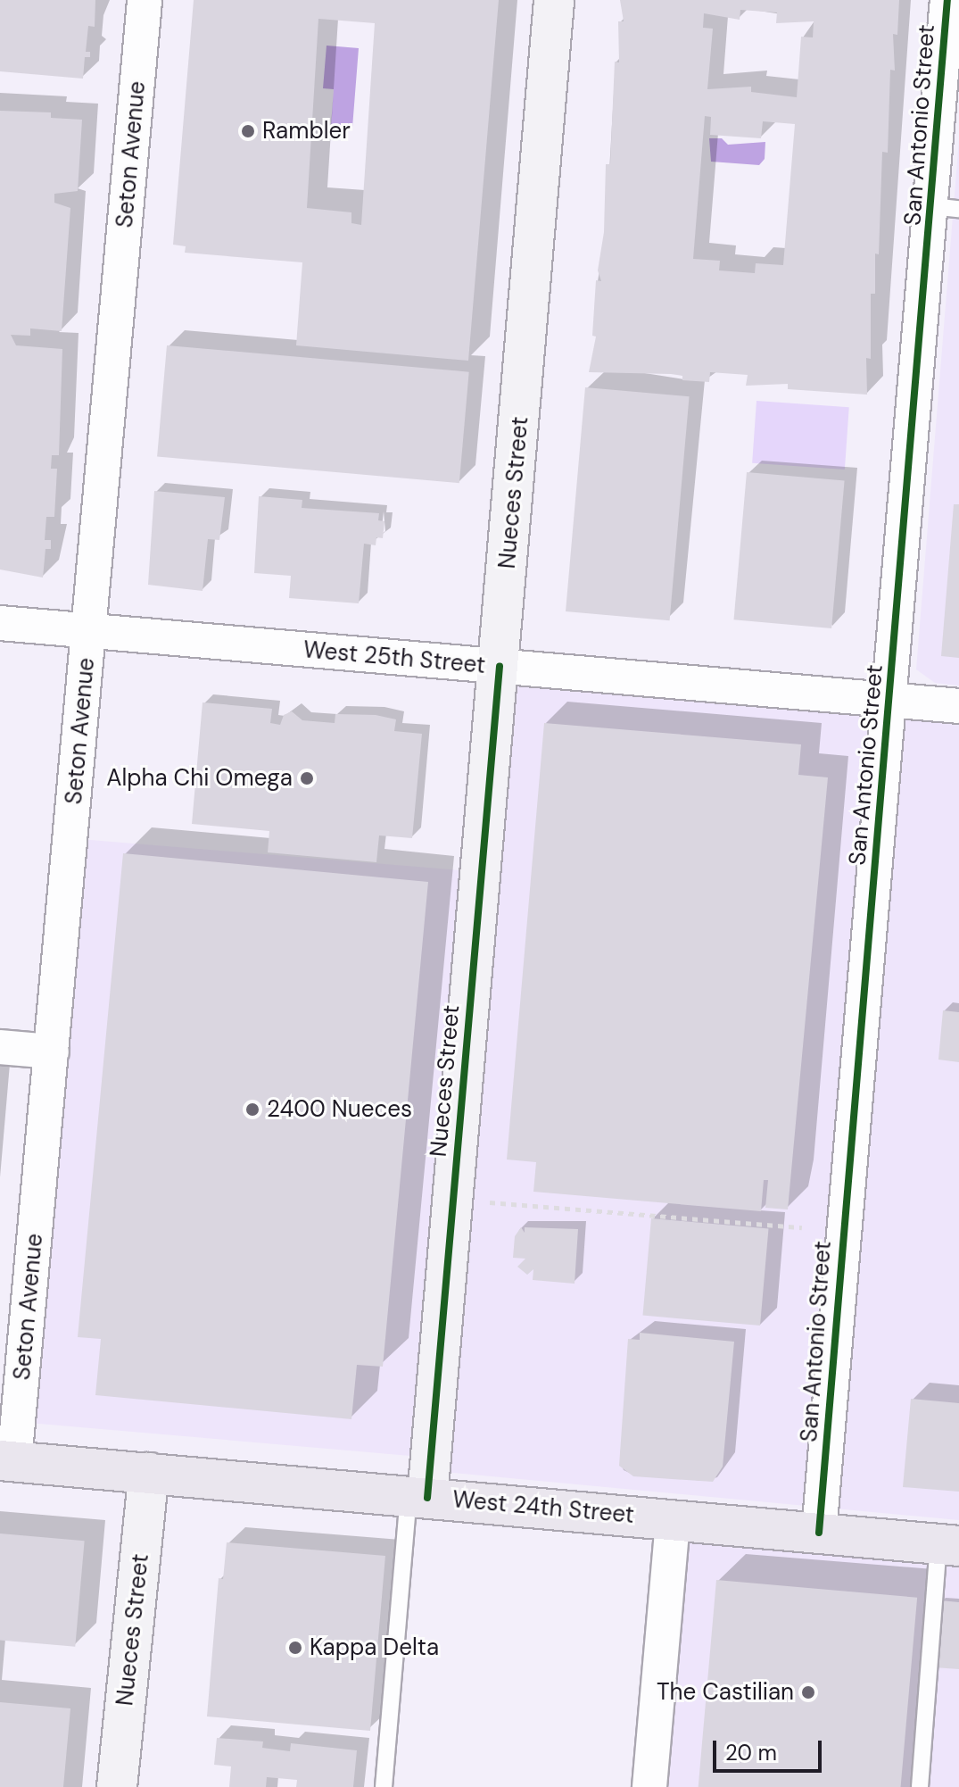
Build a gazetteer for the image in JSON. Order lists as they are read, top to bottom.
{
  "streets": {
    "main road": ["West 24th Street"],
    "street": [
      "San Antonio Street",
      "Seton Avenue",
      "Nueces Street",
      "West 25th Street"
    ]
  },
  "crossings": [
    ["San Antonio Street", "West 25th Street"],
    ["San Antonio Street", "West 24th Street"],
    ["Seton Avenue", "West 25th Street"],
    ["Seton Avenue", "West 24th Street"],
    ["Nueces Street", "West 25th Street"],
    ["Nueces Street", "West 24th Street"]
  ],
  "places": [
    "Rambler",
    "Alpha Chi Omega",
    "2400 Nueces",
    "Kappa Delta",
    "The Castilian"
  ],
  "scale_bar": "20 m"
}
